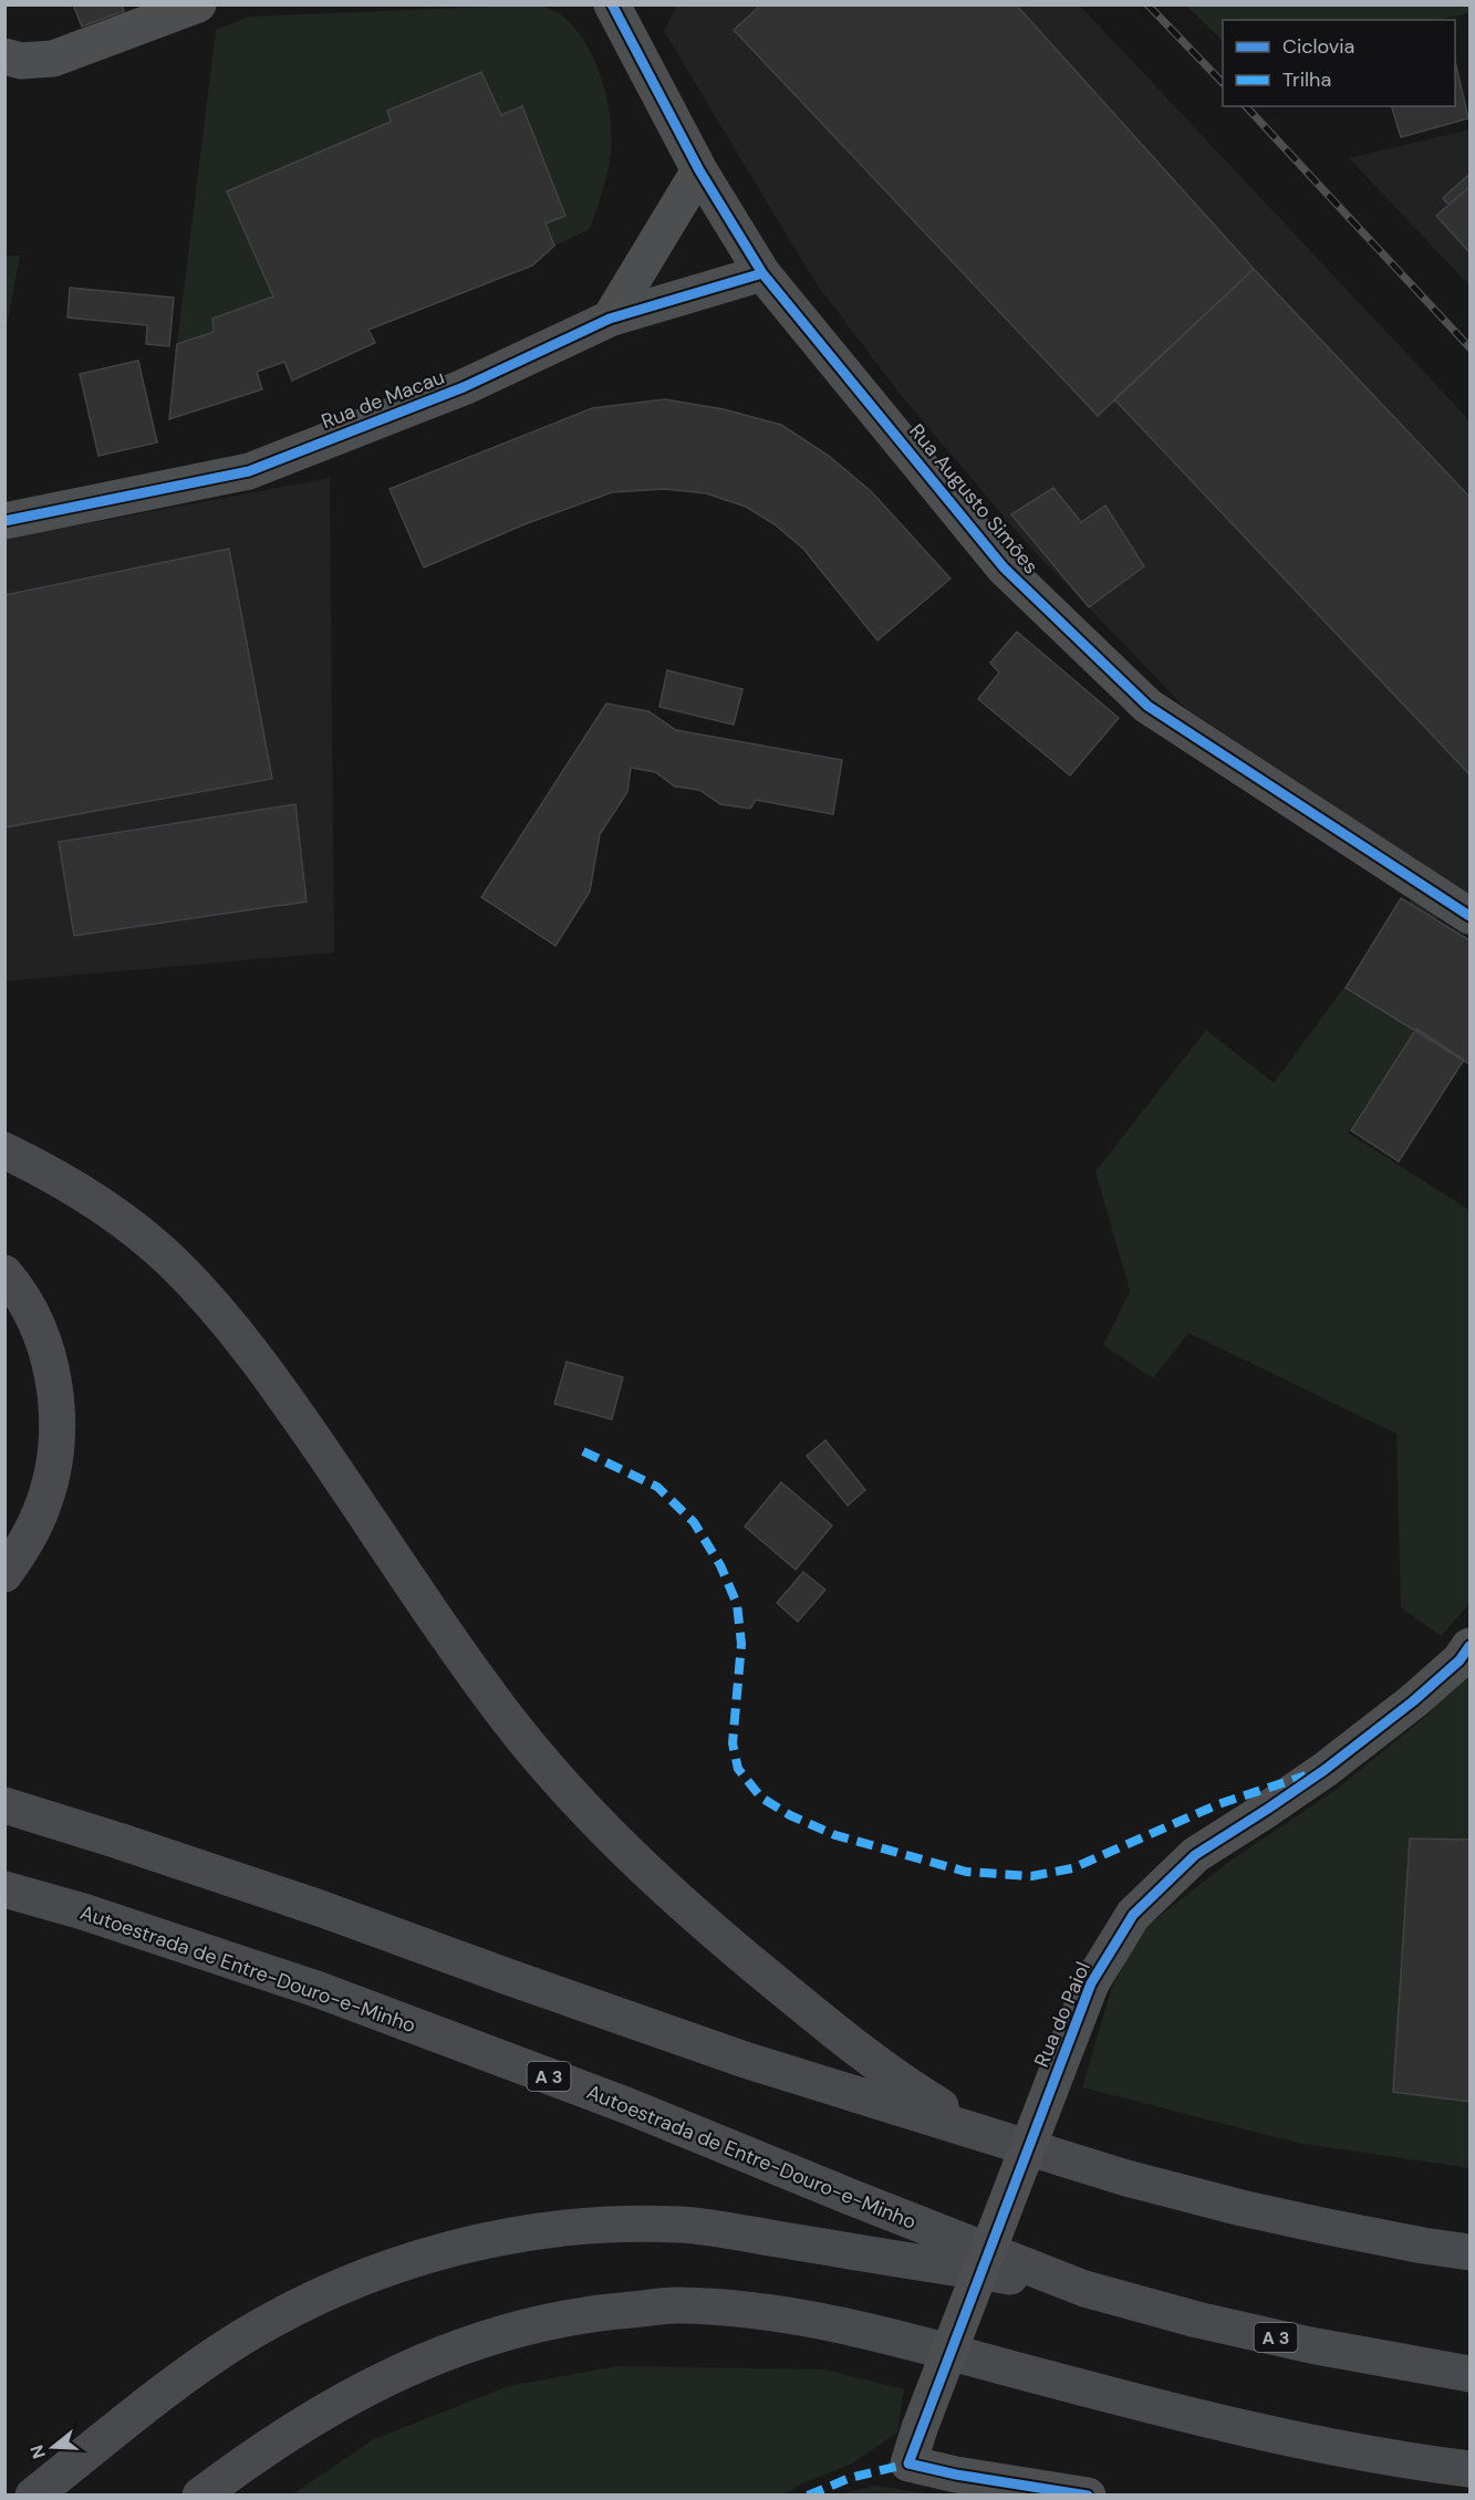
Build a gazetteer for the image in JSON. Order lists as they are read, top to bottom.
{
  "streets": {
    "highway": ["Autoestrada de Entre-Douro-e-Minho", "A 3"],
    "street": ["Rua de Macau", "Rua Augusto Simões", "Rua do Paiol"]
  },
  "crossings": [
    ["Rua de Macau", "Rua Augusto Simões"]
  ],
  "legend": ["Ciclovia", "Trilha"],
  "north": "left"
}
